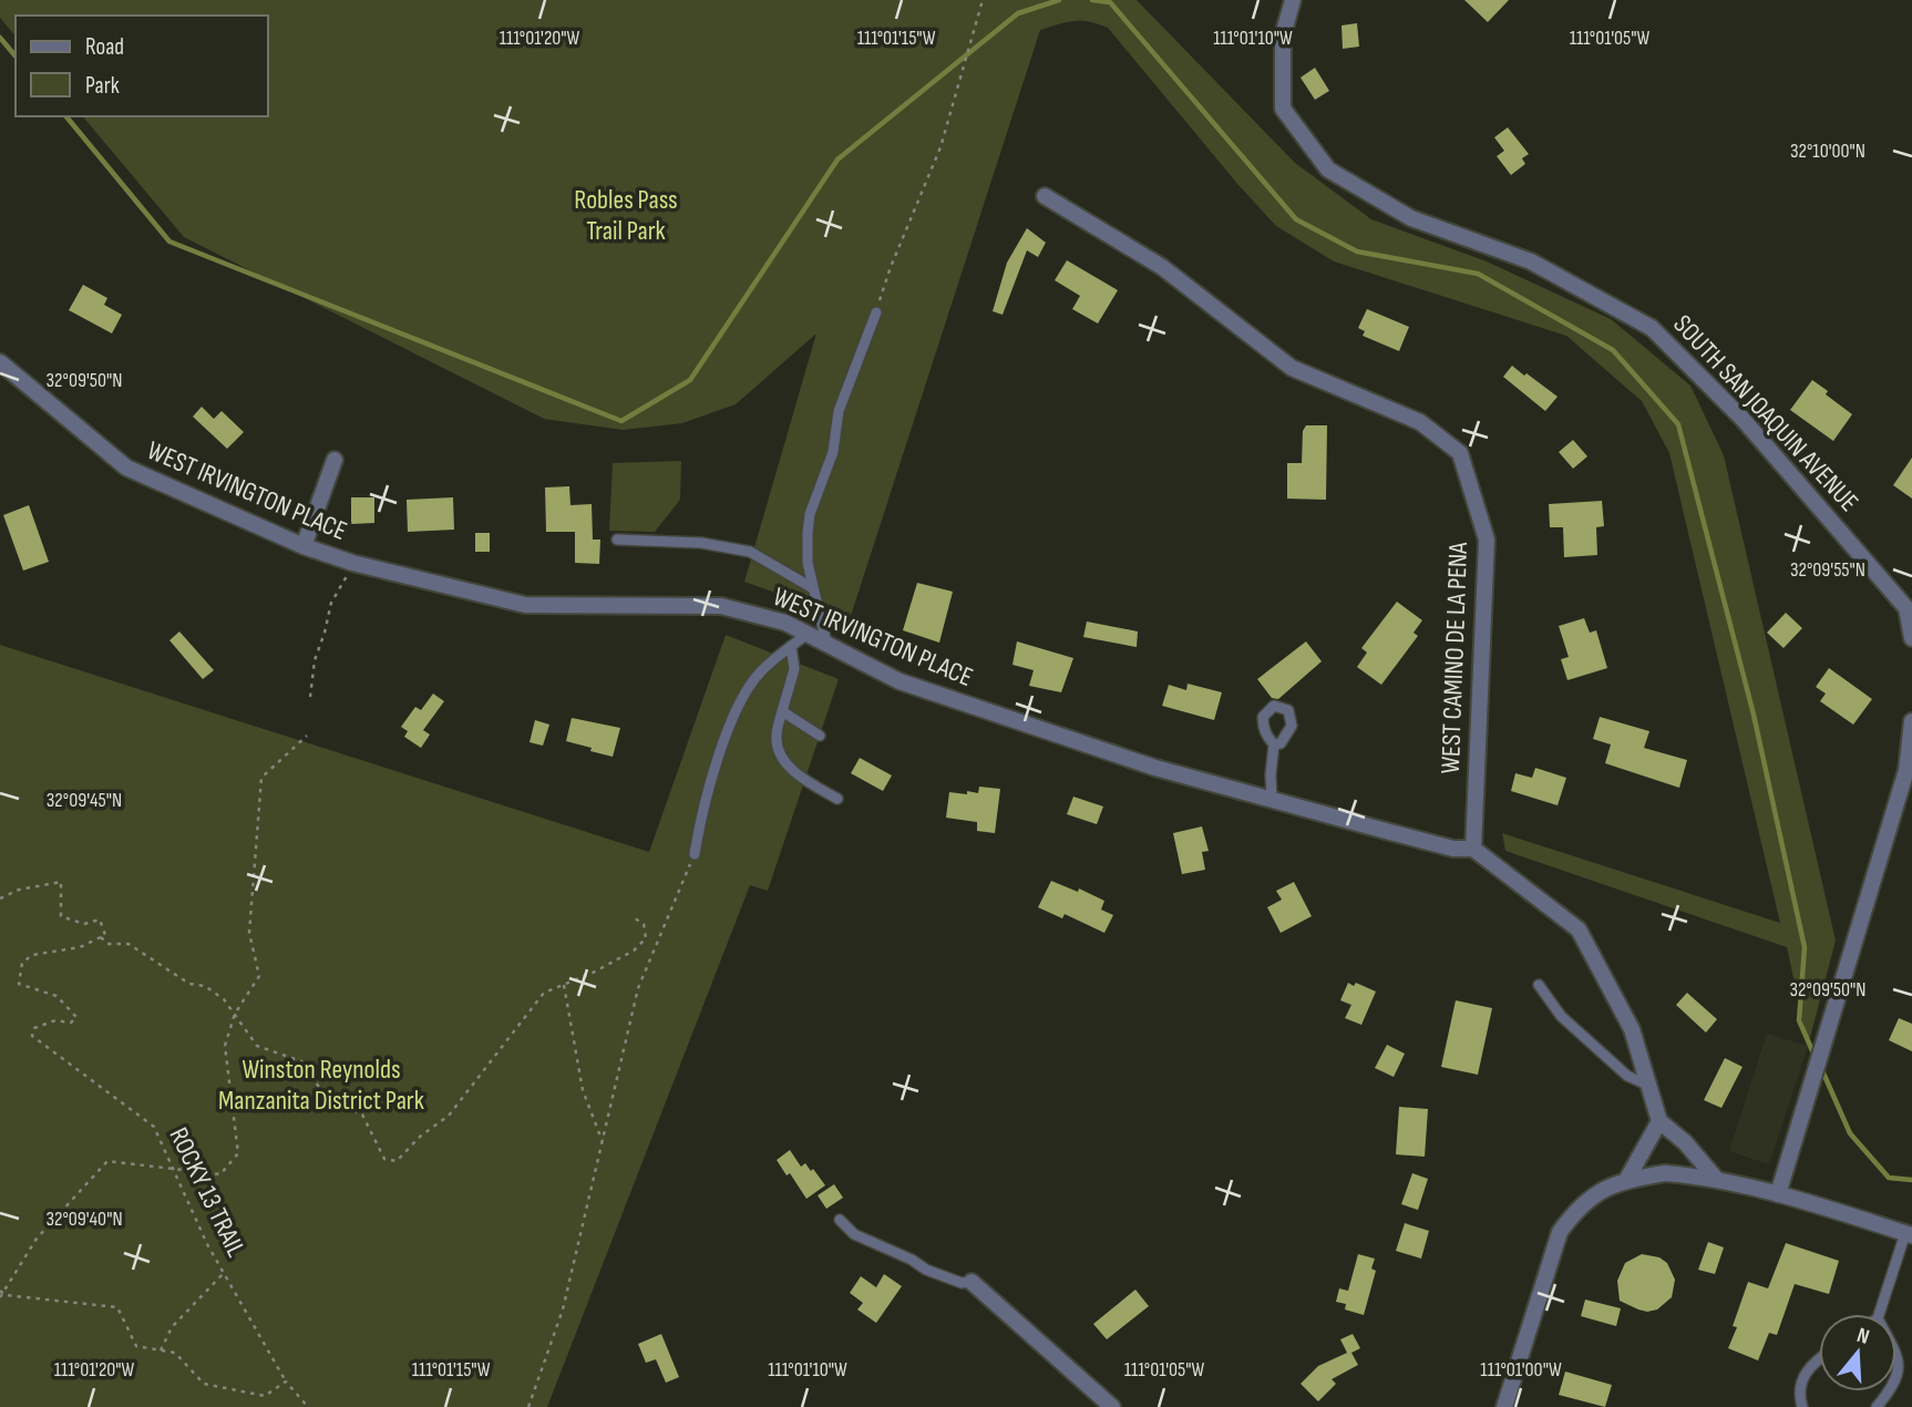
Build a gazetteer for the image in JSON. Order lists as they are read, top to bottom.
{
  "streets": {
    "street": ["SOUTH SAN JOAQUIN AVENUE", "WEST IRVINGTON PLACE", "WEST CAMINO DE LA PENA"],
    "path": ["ROCKY 13 TRAIL"]
  },
  "crossings": [
    ["WEST IRVINGTON PLACE", "WEST CAMINO DE LA PENA"]
  ],
  "parks": ["Robles Pass Trail Park", "Winston Reynolds Manzanita District Park"],
  "legend": ["Road", "Park"],
  "north": "top",
  "coordinates": [
    "111°01'20\"W",
    "111°01'15\"W",
    "111°01'10\"W",
    "111°01'05\"W",
    "32°10'00\"N",
    "32°09'50\"N",
    "32°09'55\"N",
    "32°09'45\"N",
    "32°09'40\"N",
    "111°01'00\"W"
  ]
}
